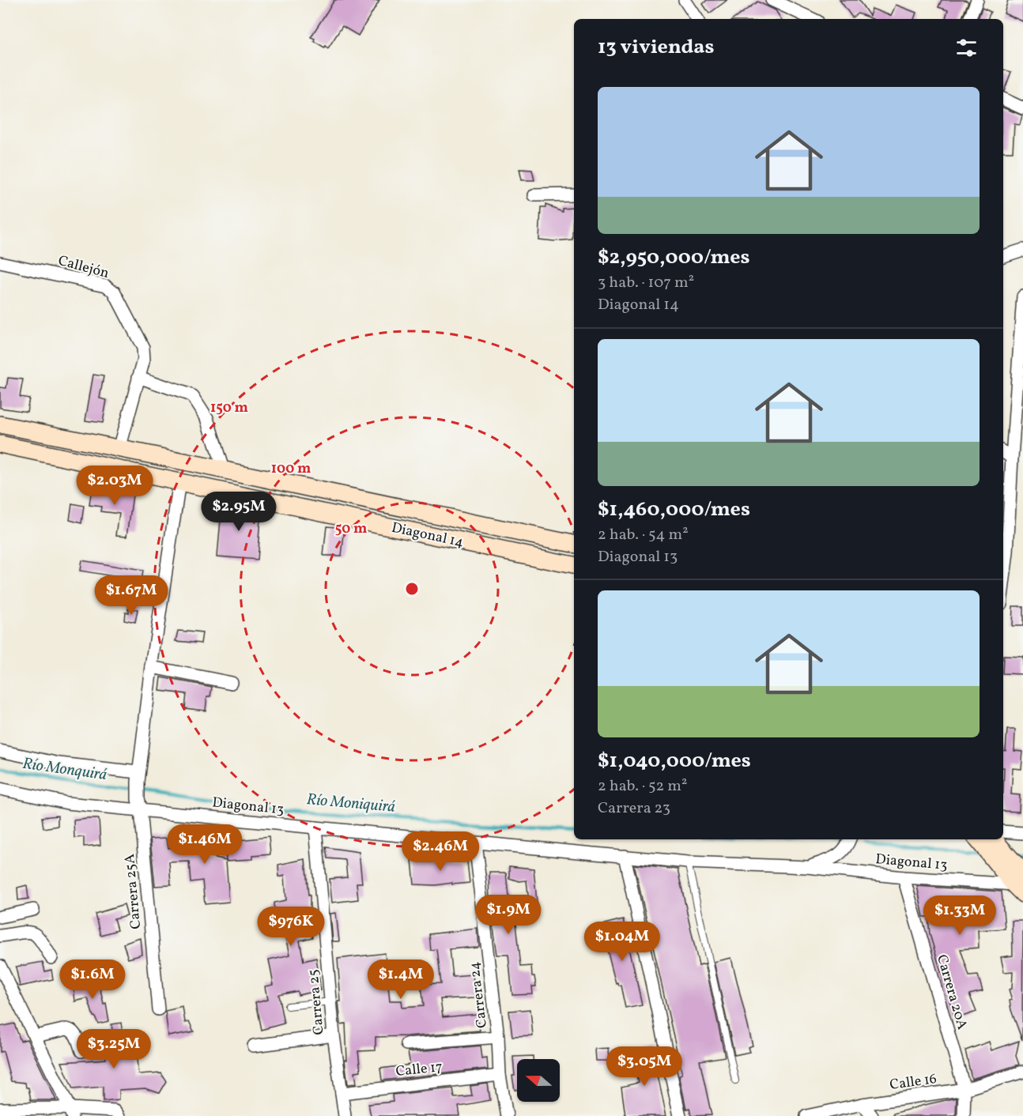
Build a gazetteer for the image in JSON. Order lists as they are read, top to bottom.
{
  "streets": {
    "street": [
      "Callejón",
      "Diagonal 14",
      "Diagonal 13",
      "Carrera 25A",
      "Carrera 20A",
      "Carrera 24",
      "Carrera 25",
      "Calle 17",
      "Calle 16"
    ]
  },
  "crossings": [
    ["Diagonal 14", "Carrera 25A"],
    ["Diagonal 13", "Carrera 25A"],
    ["Diagonal 13", "Carrera 20A"],
    ["Diagonal 13", "Carrera 24"],
    ["Diagonal 13", "Carrera 25"],
    ["Carrera 20A", "Calle 16"],
    ["Carrera 24", "Calle 17"],
    ["Carrera 25", "Calle 17"]
  ],
  "water": ["Río Monquirá", "Río Moniquirá"],
  "north": "left",
  "page": {
    "heading": "13 viviendas",
    "list": [
      {
        "name": "$2,950,000/mes",
        "note": "3 hab. · 107 m² · Diagonal 14"
      },
      {
        "name": "$1,460,000/mes",
        "note": "2 hab. · 54 m² · Diagonal 13"
      },
      {
        "name": "$1,040,000/mes",
        "note": "2 hab. · 52 m² · Carrera 23"
      }
    ],
    "price": [
      "$2.03M",
      "$2.95M",
      "$1.67M",
      "$1.46M",
      "$2.46M",
      "$1.9M",
      "$1.33M",
      "$976K",
      "$1.04M",
      "$1.6M",
      "$1.4M",
      "$3.25M",
      "$3.05M"
    ]
  },
  "rings": ["150 m", "100 m", "50 m"]
}
